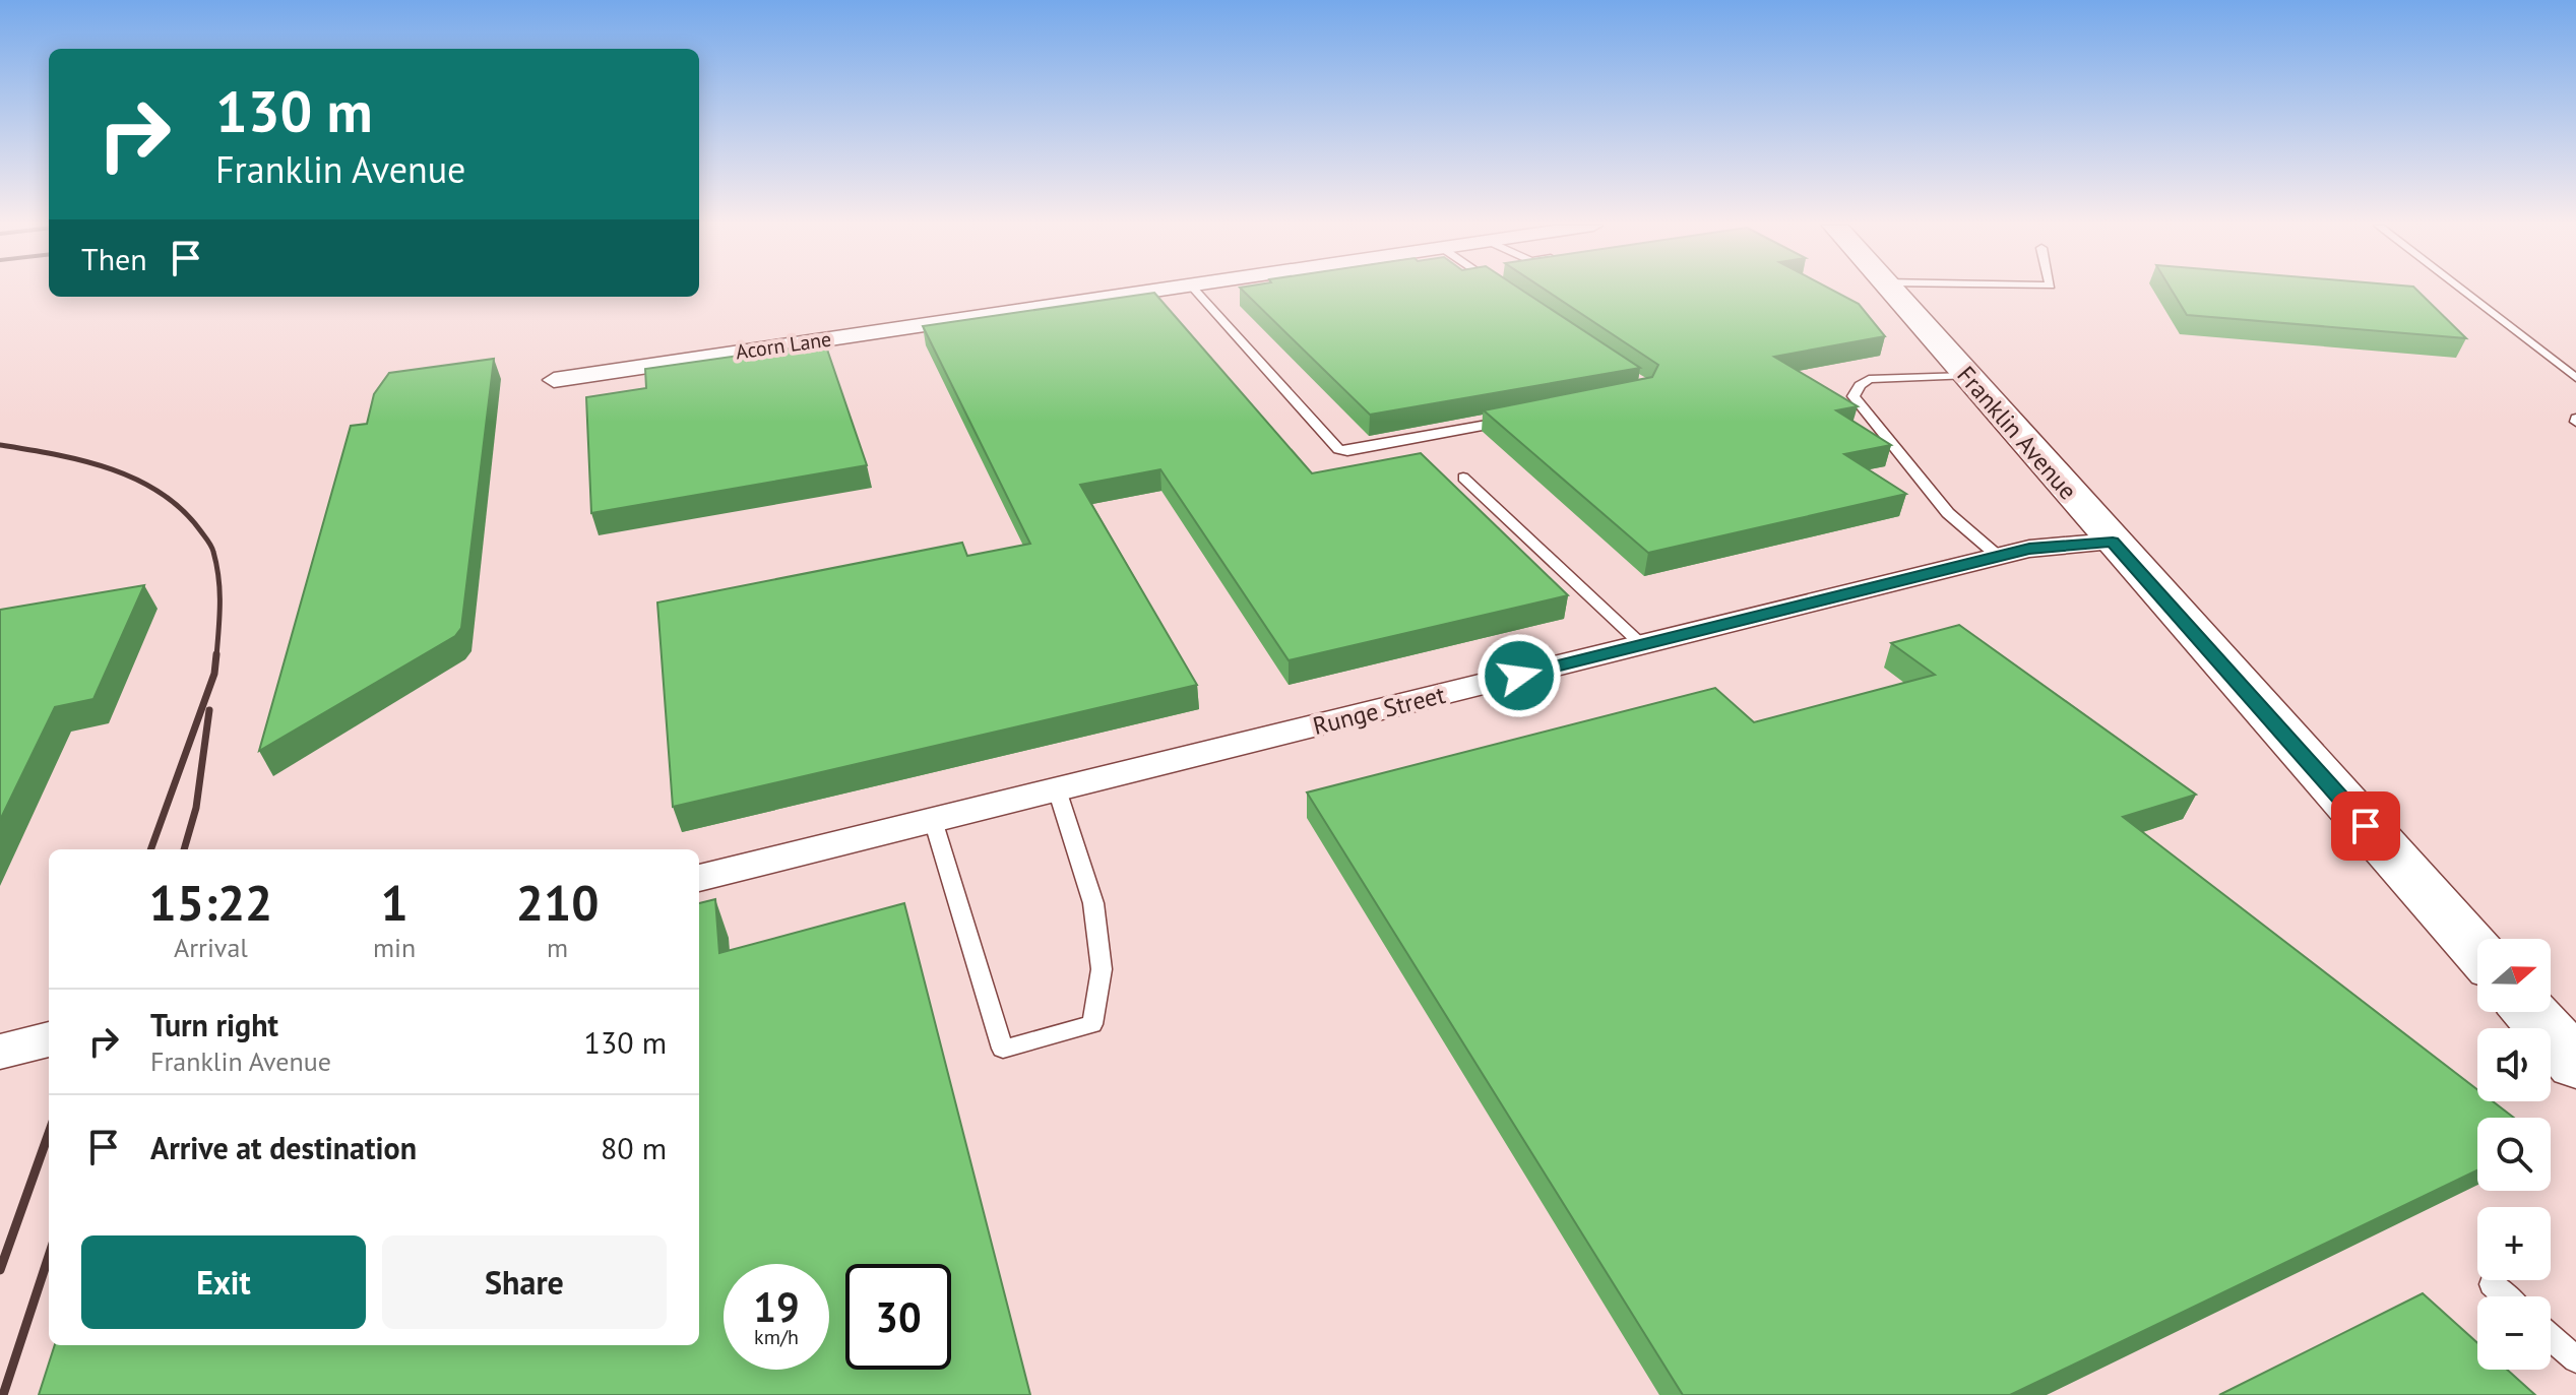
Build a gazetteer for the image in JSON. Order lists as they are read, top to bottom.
{
  "streets": {
    "main road": ["Franklin Avenue"],
    "street": ["Acorn Lane", "Runge Street"]
  },
  "crossings": [
    ["Franklin Avenue", "Runge Street"]
  ],
  "north": "right",
  "page": {
    "turn": ["130 m", "Franklin Avenue"],
    "then": "Then",
    "eta": [
      "15:22",
      "Arrival",
      "1",
      "min",
      "210",
      "m"
    ],
    "map_buttons": ["+", "−"],
    "list": [
      {
        "name": "Turn right",
        "note": "Franklin Avenue",
        "value": "130 m"
      },
      {
        "name": "Arrive at destination",
        "value": "80 m"
      }
    ],
    "buttons": ["Exit", "Share"],
    "speed": "19 km/h",
    "limit": "30"
  }
}
